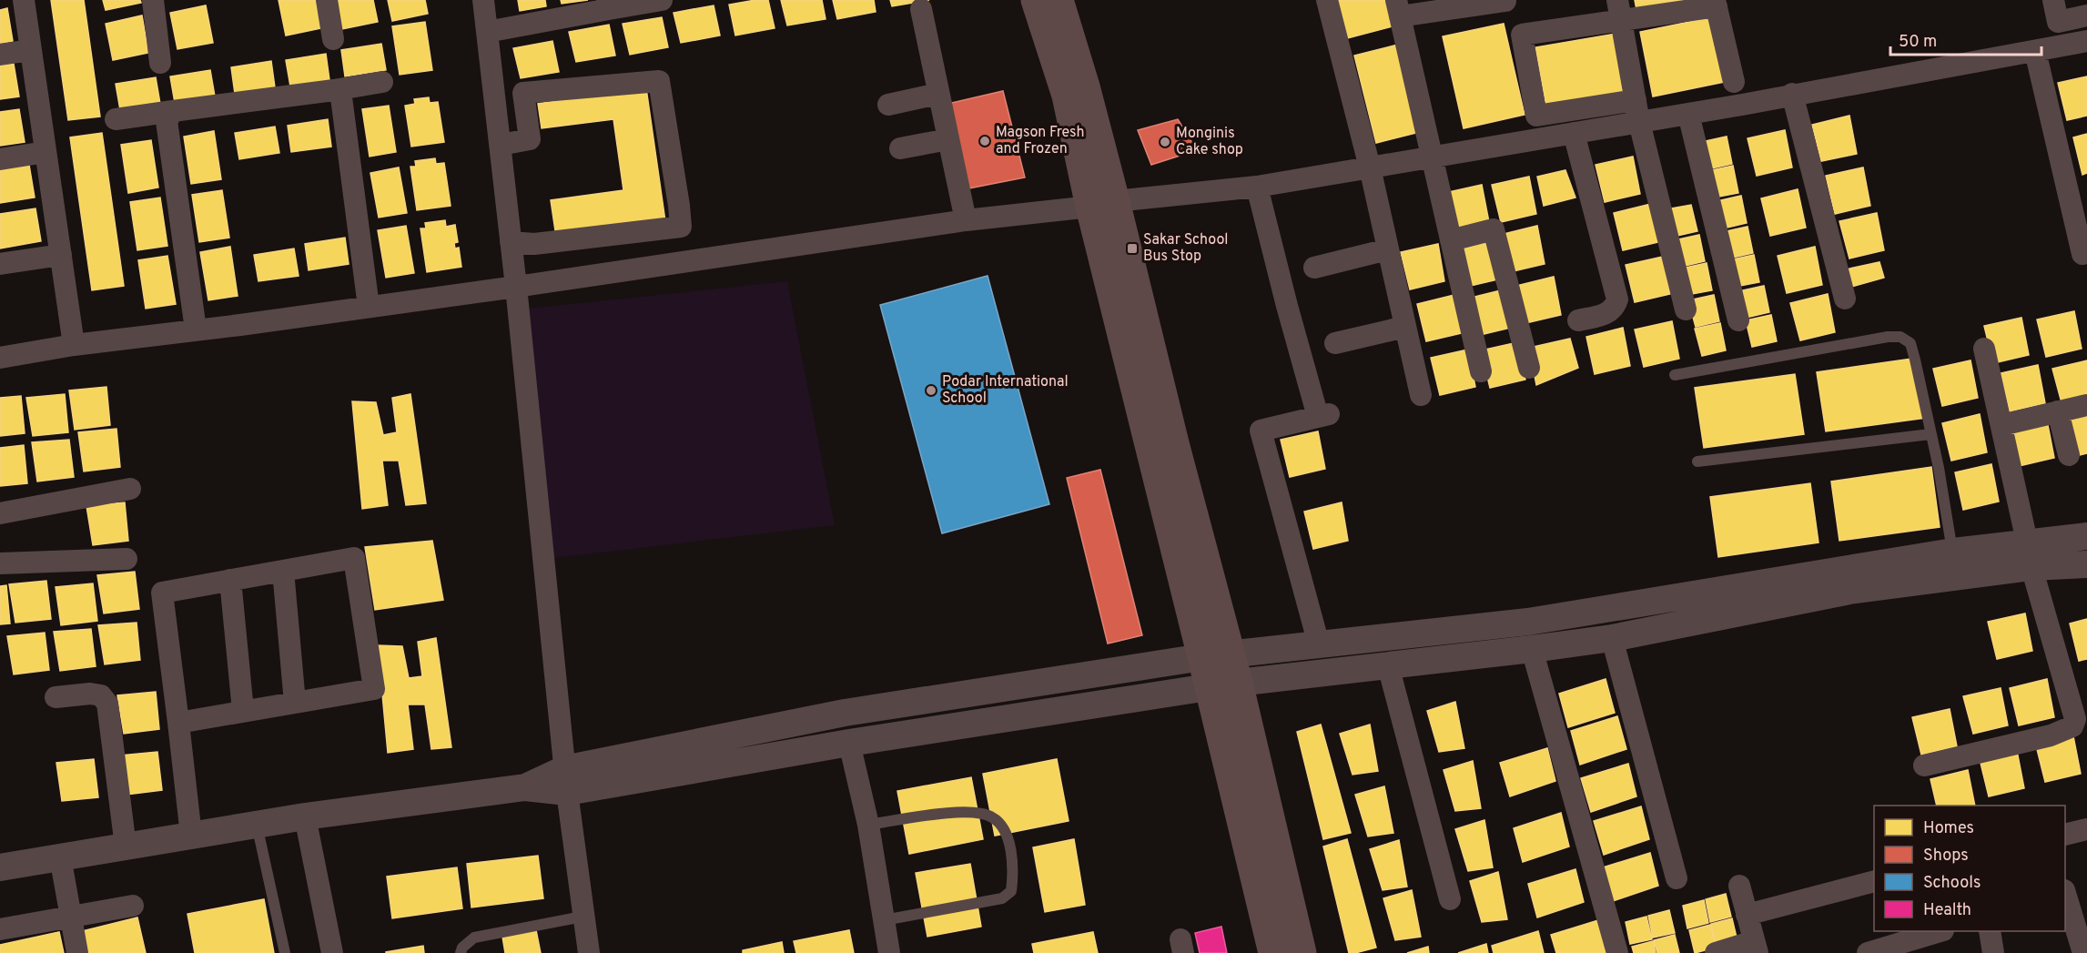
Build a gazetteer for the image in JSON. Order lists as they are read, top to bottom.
{
  "places": {
    "other": ["Magson Fresh and Frozen", "Monginis Cake shop", "Podar International School"],
    "transit": ["Sakar School Bus Stop"]
  },
  "legend": [
    "Homes",
    "Shops",
    "Schools",
    "Health"
  ],
  "scale_bar": "50 m"
}
